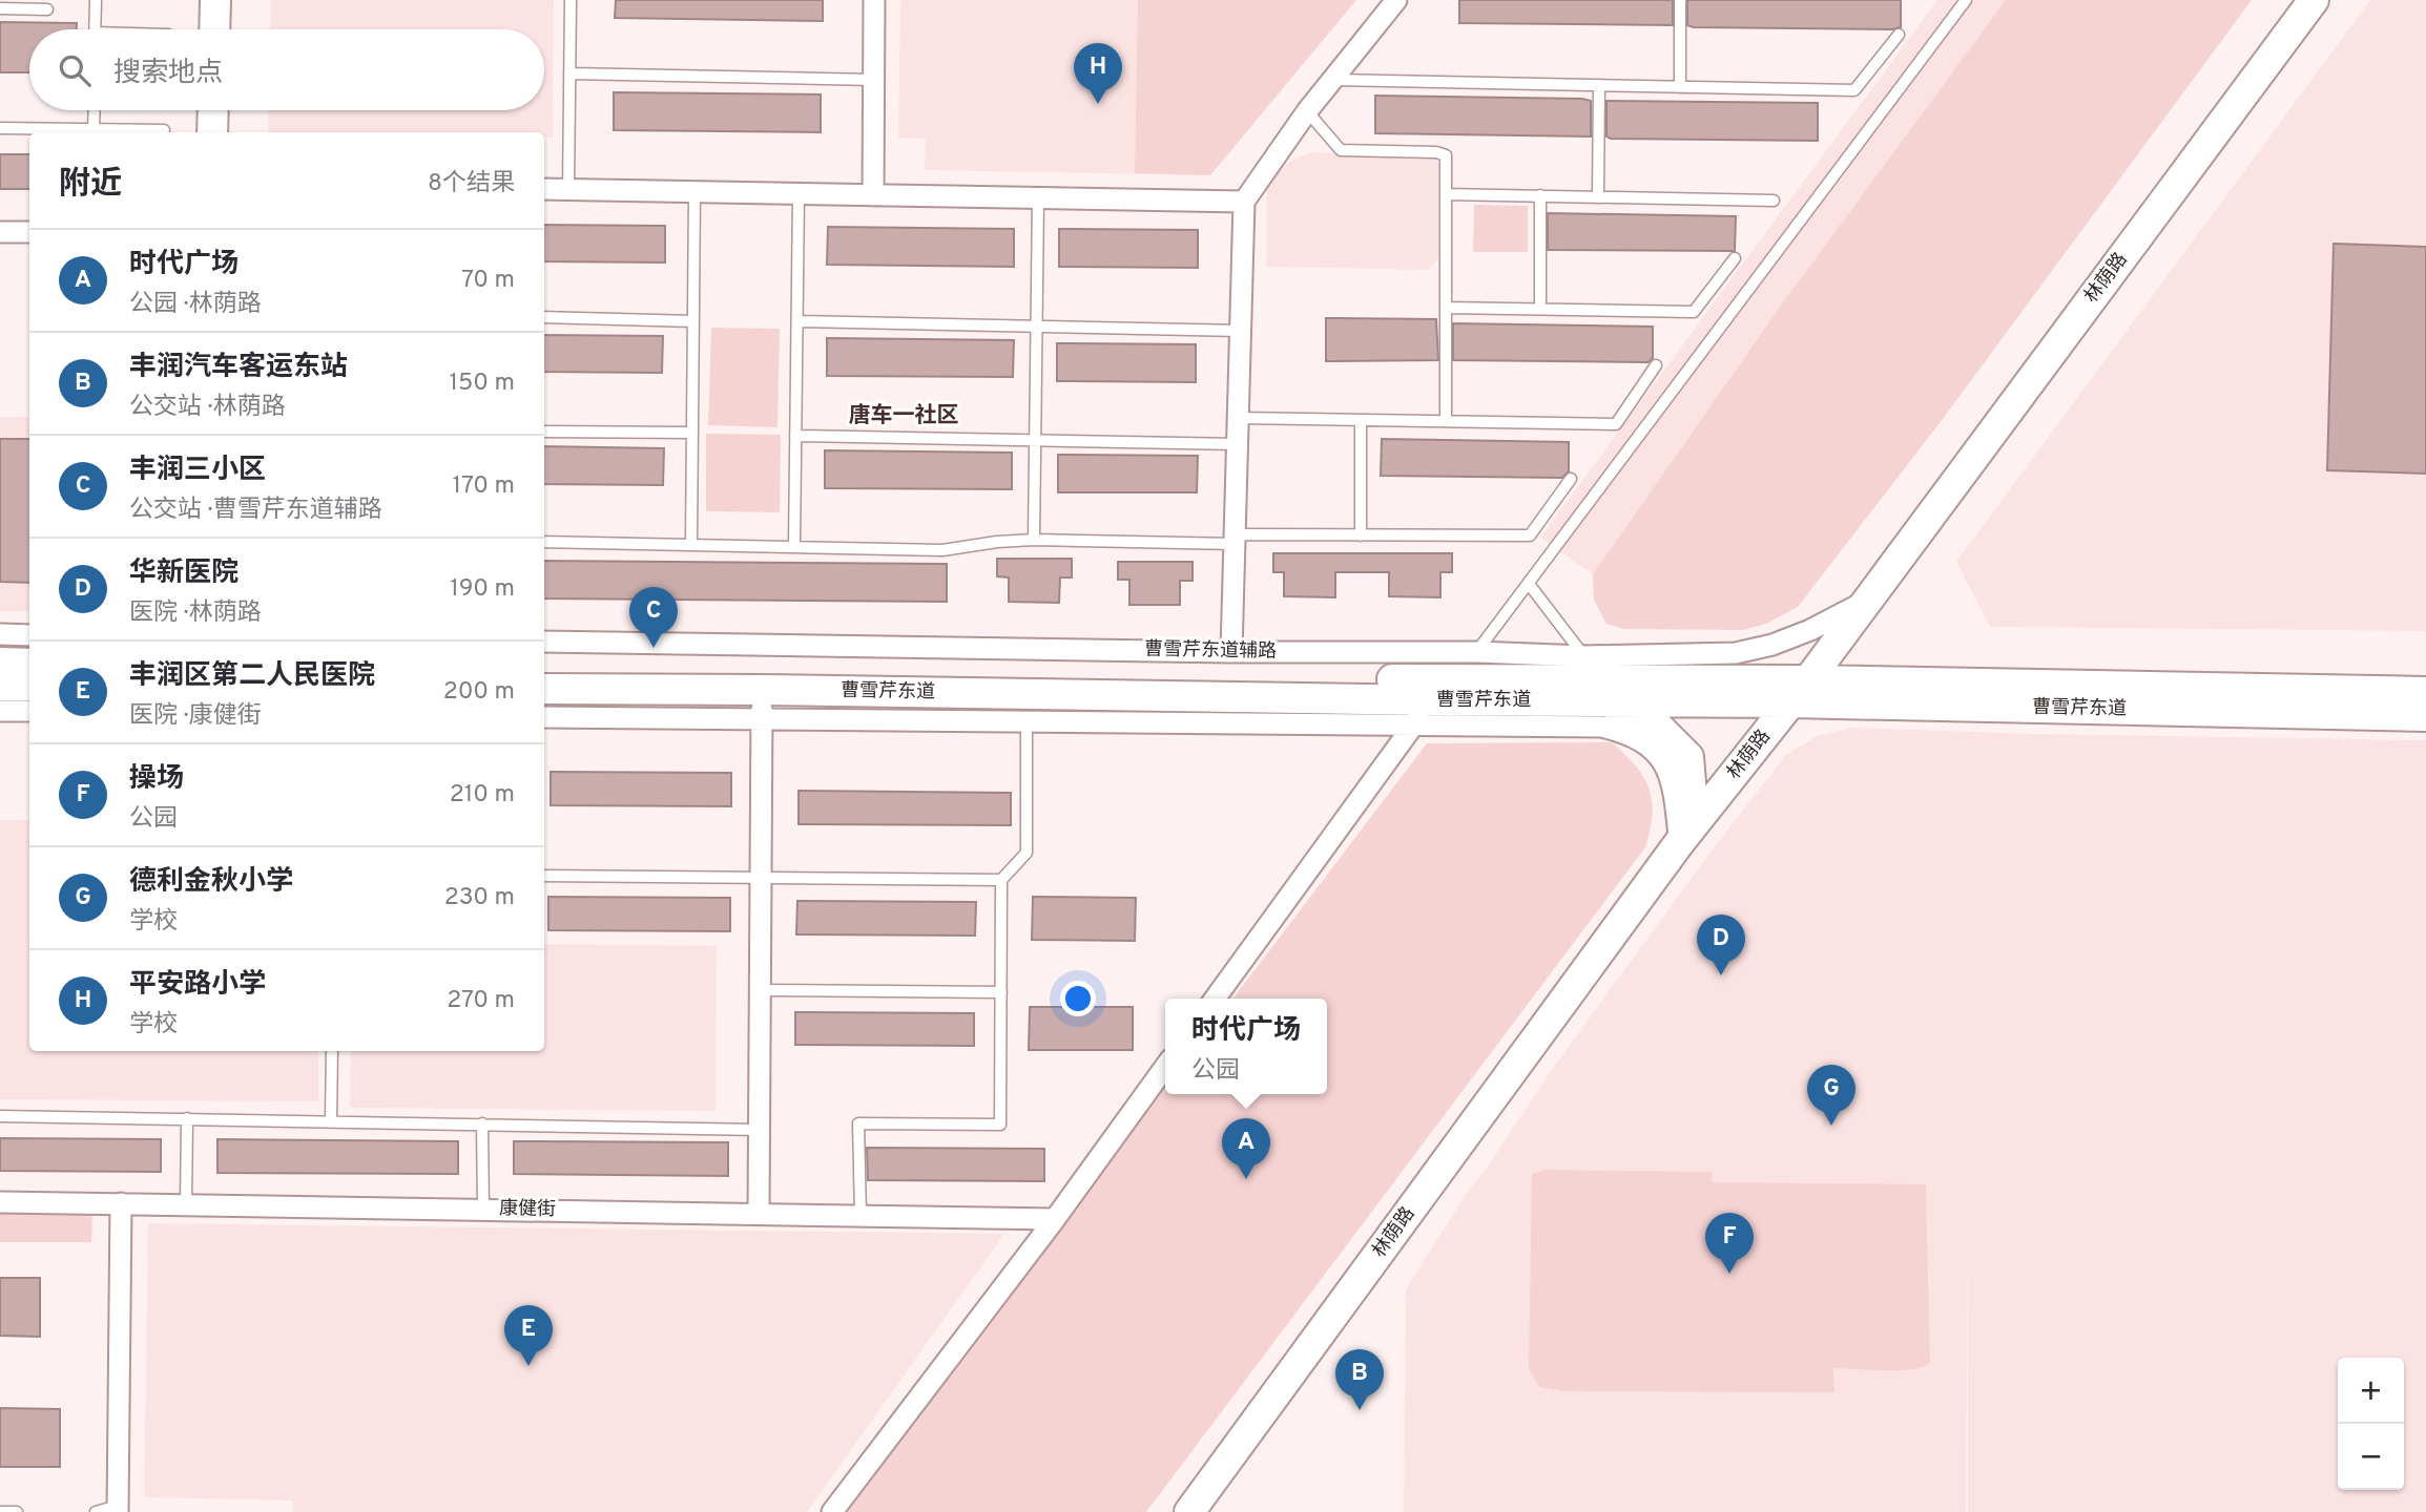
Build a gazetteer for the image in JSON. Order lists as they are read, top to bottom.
{
  "streets": {
    "main road": ["林荫路", "曹雪芹东道"],
    "street": ["曹雪芹东道辅路", "康健街"]
  },
  "crossings": [
    ["林荫路", "曹雪芹东道辅路"],
    ["林荫路", "曹雪芹东道"]
  ],
  "districts": ["唐车一社区"],
  "page": {
    "search": "搜索地点",
    "pins": [
      "H",
      "C",
      "D",
      "G",
      "A",
      "F",
      "E",
      "B"
    ],
    "heading": ["附近", "8个结果"],
    "list": [
      {
        "mark": "A",
        "name": "时代广场",
        "note": "公园 · 林荫路",
        "value": "70 m"
      },
      {
        "mark": "B",
        "name": "丰润汽车客运东站",
        "note": "公交站 · 林荫路",
        "value": "150 m"
      },
      {
        "mark": "C",
        "name": "丰润三小区",
        "note": "公交站 · 曹雪芹东道辅路",
        "value": "170 m"
      },
      {
        "mark": "D",
        "name": "华新医院",
        "note": "医院 · 林荫路",
        "value": "190 m"
      },
      {
        "mark": "E",
        "name": "丰润区第二人民医院",
        "note": "医院 · 康健街",
        "value": "200 m"
      },
      {
        "mark": "F",
        "name": "操场",
        "note": "公园",
        "value": "210 m"
      },
      {
        "mark": "G",
        "name": "德利金秋小学",
        "note": "学校",
        "value": "230 m"
      },
      {
        "mark": "H",
        "name": "平安路小学",
        "note": "学校",
        "value": "270 m"
      }
    ],
    "popup": ["时代广场", "公园"],
    "map_buttons": ["+", "−"]
  }
}
